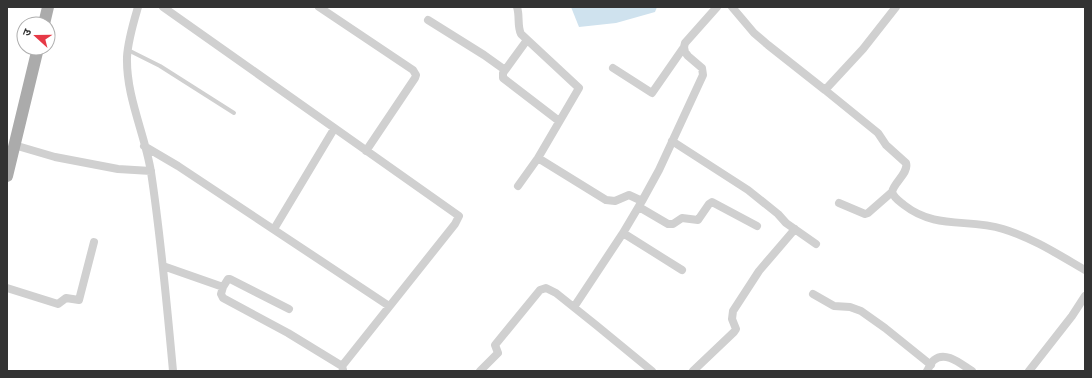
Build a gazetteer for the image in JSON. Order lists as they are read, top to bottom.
{
  "north": "left"
}
